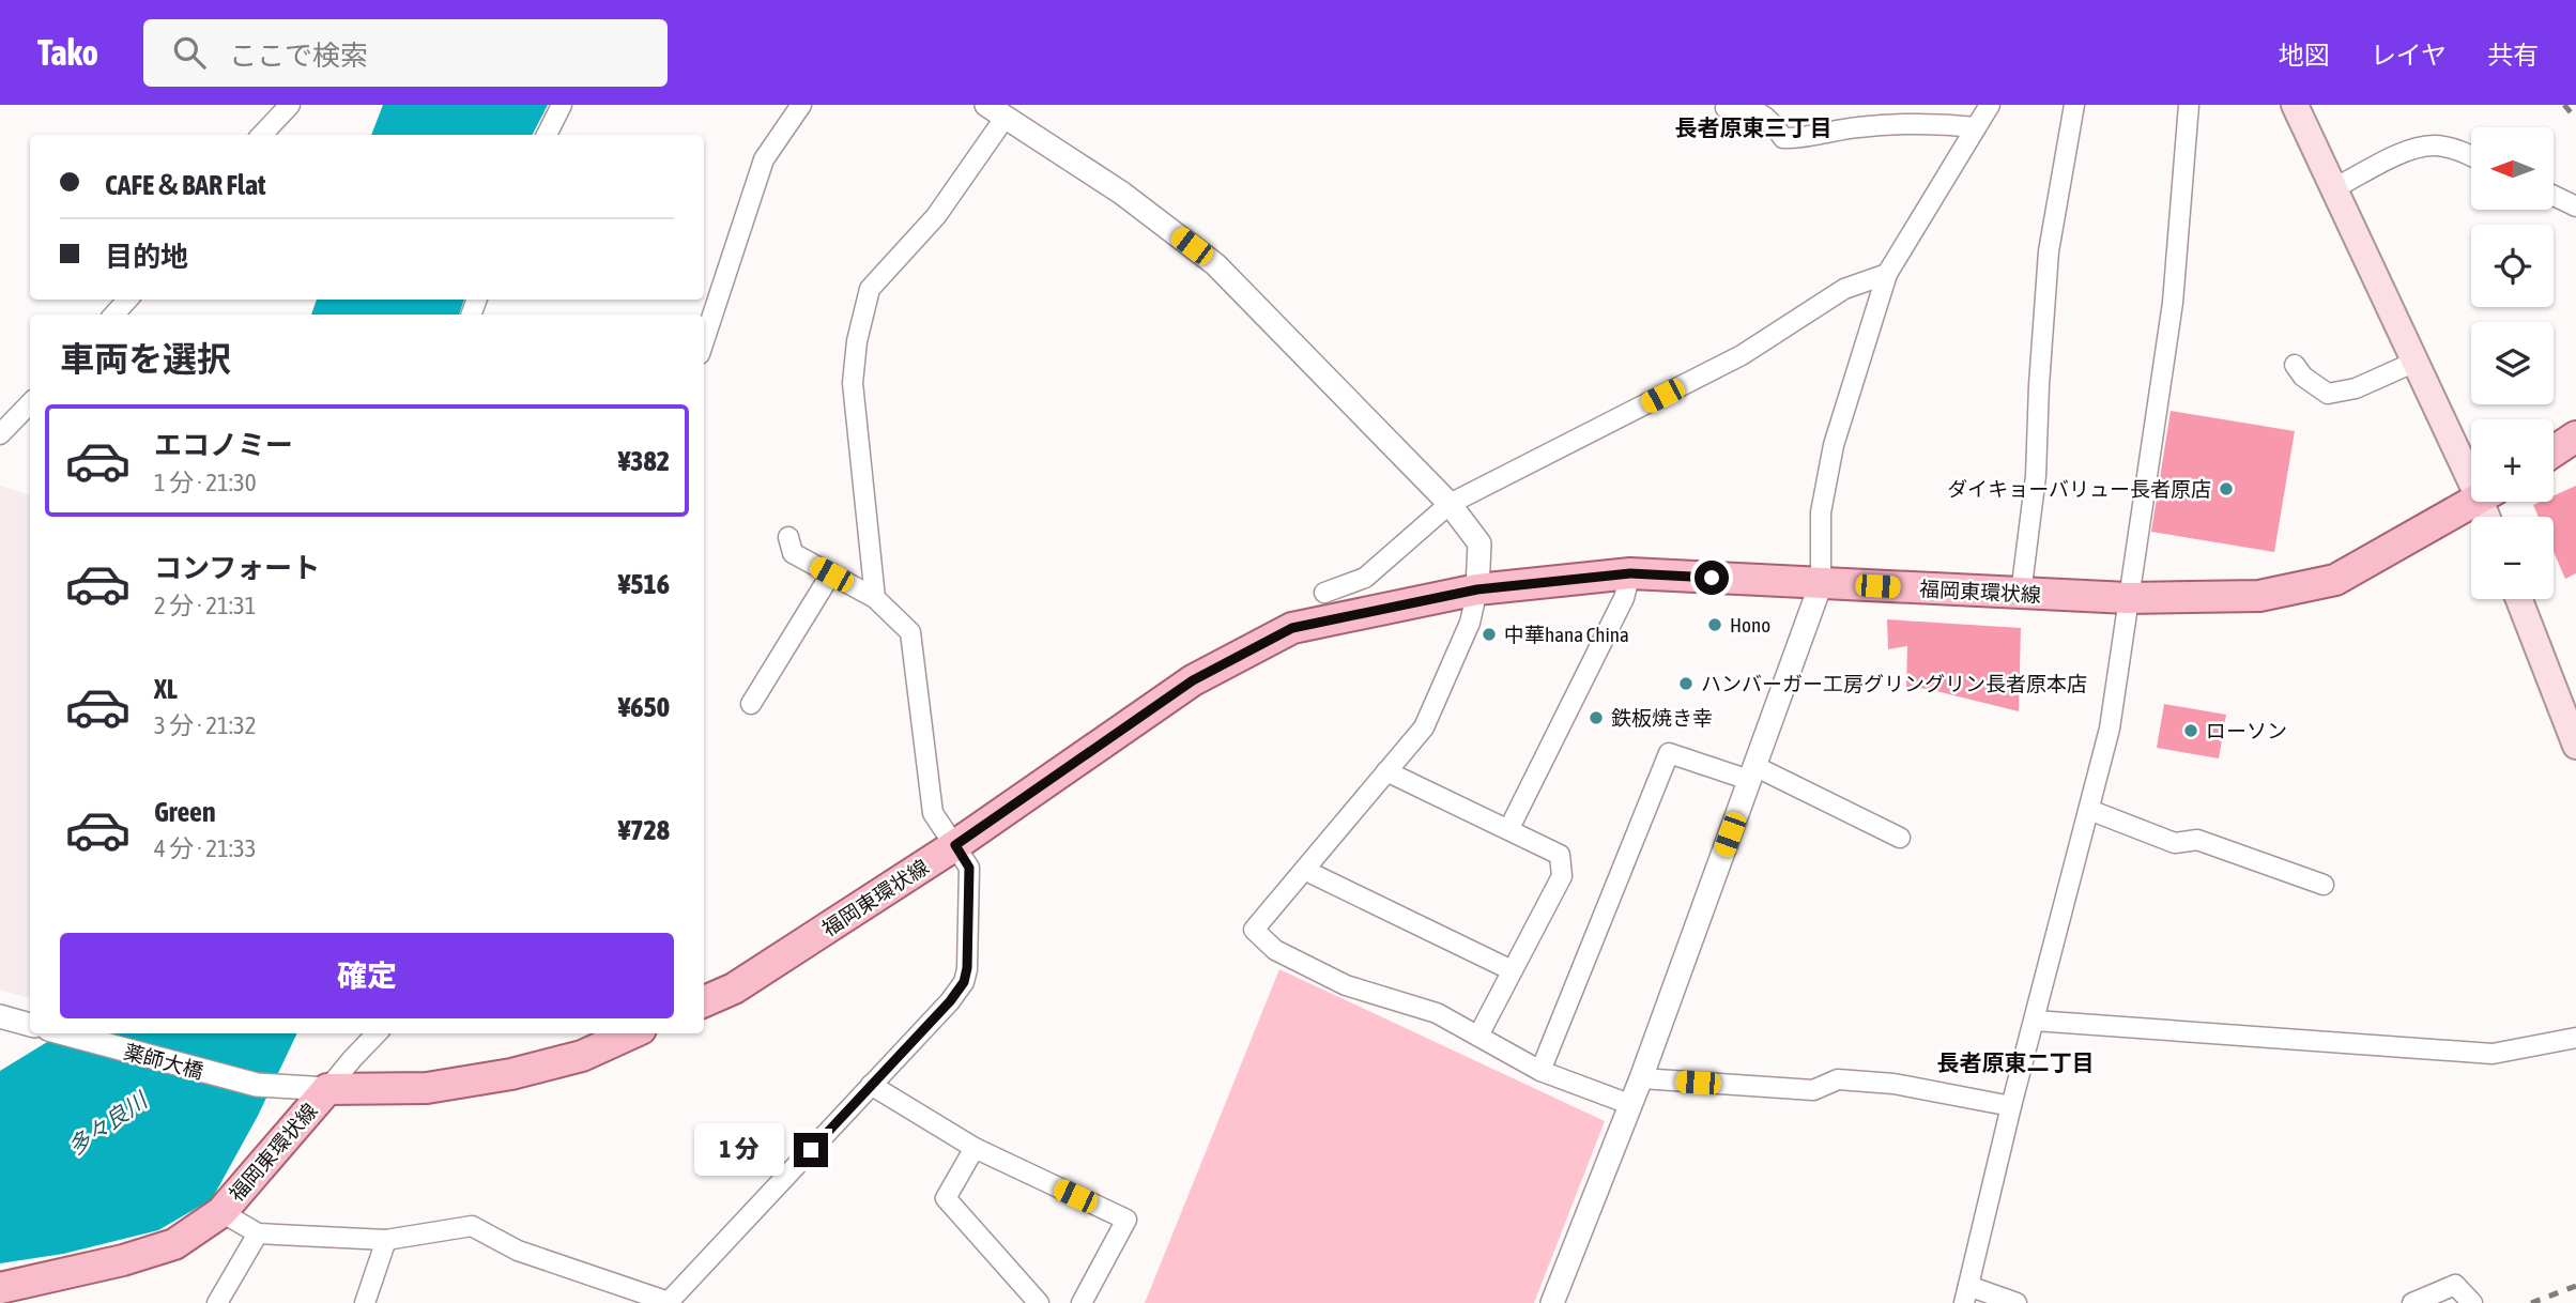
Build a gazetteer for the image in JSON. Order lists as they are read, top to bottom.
{
  "streets": {
    "main road": ["福岡東環状線"],
    "street": ["薬師大橋"]
  },
  "crossings": [
    ["福岡東環状線", "薬師大橋"]
  ],
  "districts": ["長者原東三丁目", "長者原東二丁目"],
  "water": ["多々良川"],
  "places": [
    "ダイキョーバリュー長者原店",
    "Hono",
    "中華hana China",
    "ハンバーガー工房グリングリン長者原本店",
    "鉄板焼き幸",
    "ローソン"
  ],
  "north": "left",
  "page": {
    "header": "Tako",
    "search": "ここで検索",
    "nav": ["地図", "レイヤ", "共有"],
    "map_buttons": ["+", "−"],
    "banner": ["CAFE＆BAR Flat", "目的地"],
    "heading": "車両を選択",
    "list": [
      {
        "name": "エコノミー",
        "note": "1 分 · 21:30",
        "value": "¥382"
      },
      {
        "name": "コンフォート",
        "note": "2 分 · 21:31",
        "value": "¥516"
      },
      {
        "name": "XL",
        "note": "3 分 · 21:32",
        "value": "¥650"
      },
      {
        "name": "Green",
        "note": "4 分 · 21:33",
        "value": "¥728"
      }
    ],
    "buttons": "確定",
    "bubble": "1 分"
  }
}
